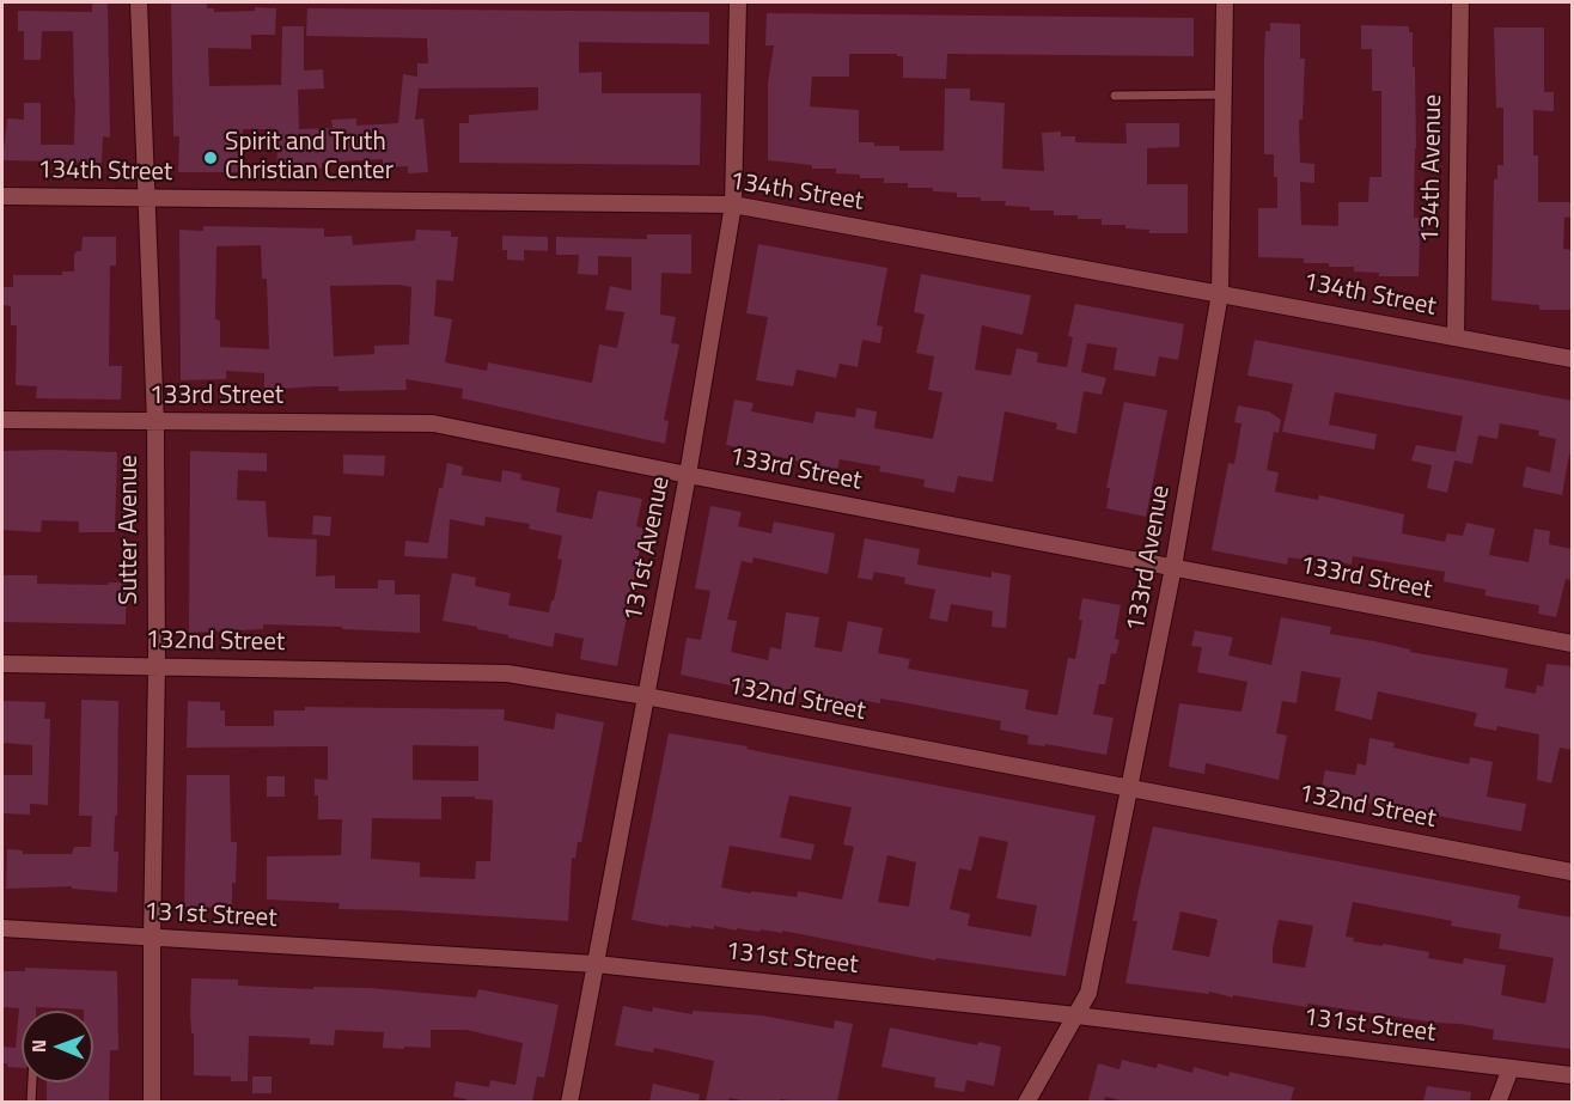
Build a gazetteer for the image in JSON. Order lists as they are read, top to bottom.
{
  "streets": {
    "street": [
      "134th Avenue",
      "134th Street",
      "133rd Street",
      "Sutter Avenue",
      "131st Avenue",
      "133rd Avenue",
      "132nd Street",
      "131st Street"
    ]
  },
  "crossings": [
    ["134th Avenue", "134th Street"],
    ["134th Street", "Sutter Avenue"],
    ["134th Street", "131st Avenue"],
    ["134th Street", "133rd Avenue"],
    ["133rd Street", "Sutter Avenue"],
    ["133rd Street", "131st Avenue"],
    ["133rd Street", "133rd Avenue"],
    ["Sutter Avenue", "132nd Street"],
    ["Sutter Avenue", "131st Street"],
    ["131st Avenue", "132nd Street"],
    ["131st Avenue", "131st Street"],
    ["133rd Avenue", "132nd Street"],
    ["133rd Avenue", "131st Street"]
  ],
  "places": ["Spirit and Truth Christian Center"],
  "north": "left"
}
